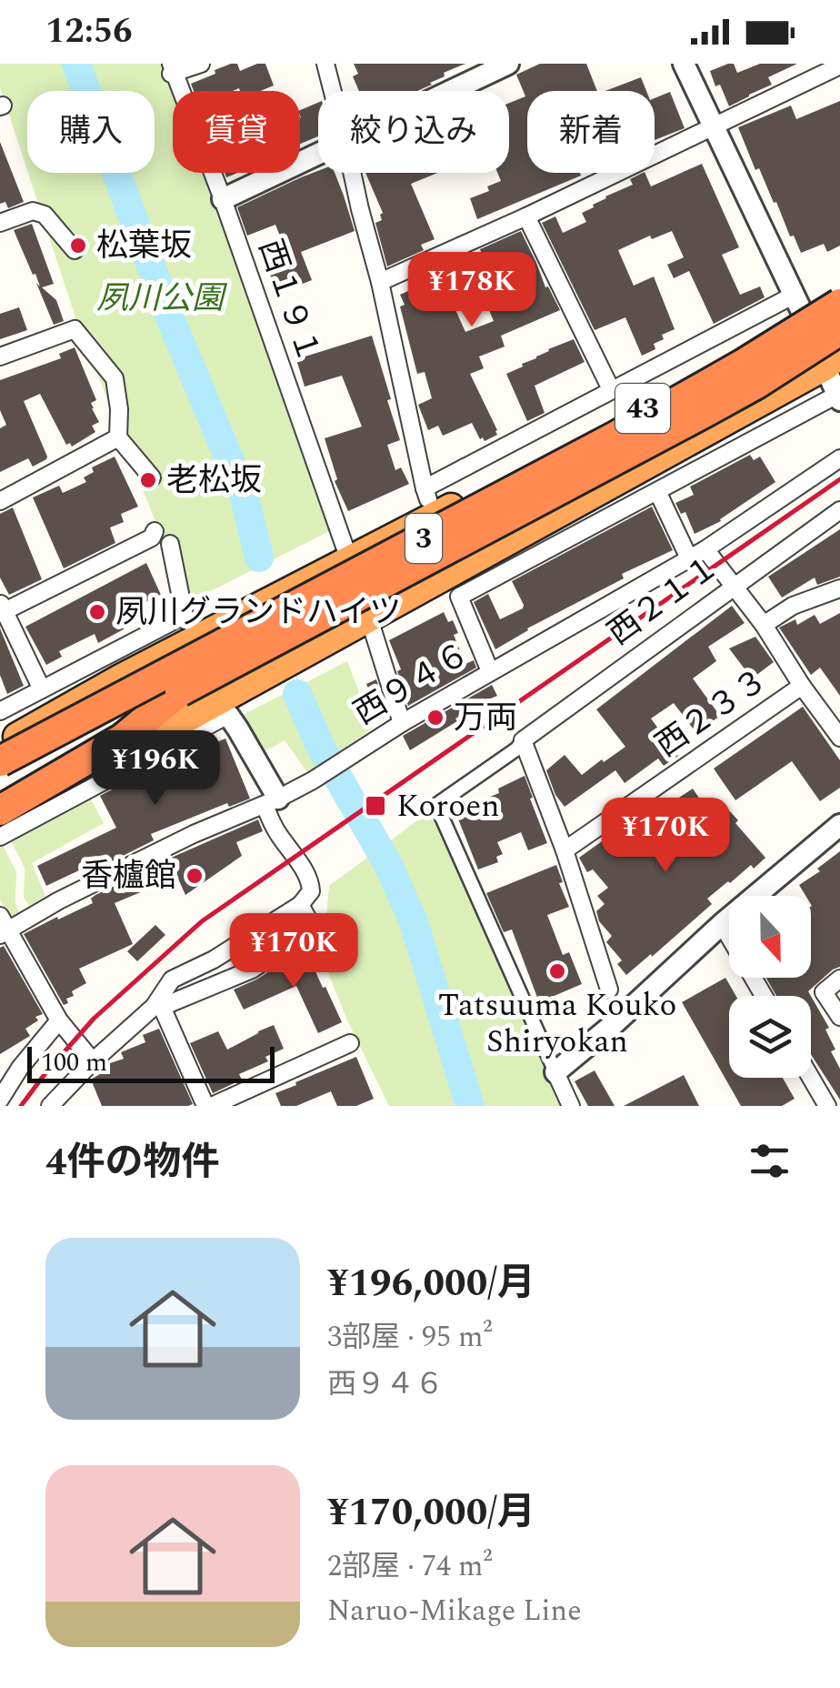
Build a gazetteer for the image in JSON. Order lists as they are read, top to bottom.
{
  "streets": {
    "highway": ["43", "3"],
    "street": [
      "西１９１",
      "西２１１",
      "西９４６",
      "西２３３"
    ]
  },
  "crossings": [
    ["西１９１", "43"]
  ],
  "parks": ["夙川公園"],
  "places": {
    "other": [
      "松葉坂",
      "老松坂",
      "夙川グランドハイツ",
      "万両",
      "香櫨館",
      "Tatsuuma Kouko Shiryokan"
    ],
    "transit": ["Koroen"]
  },
  "scale_bar": "100 m",
  "north": "bottom",
  "page": {
    "status": "12:56",
    "chip": [
      "購入",
      "賃貸",
      "絞り込み",
      "新着"
    ],
    "price": [
      "¥178K",
      "¥196K",
      "¥170K",
      "¥170K"
    ],
    "scale": "100 m",
    "heading": "4件の物件",
    "list": [
      {
        "name": "¥196,000/月",
        "note": "3部屋 · 95 m² · 西９４６"
      },
      {
        "name": "¥170,000/月",
        "note": "2部屋 · 74 m² · Naruo-Mikage Line"
      }
    ]
  }
}
